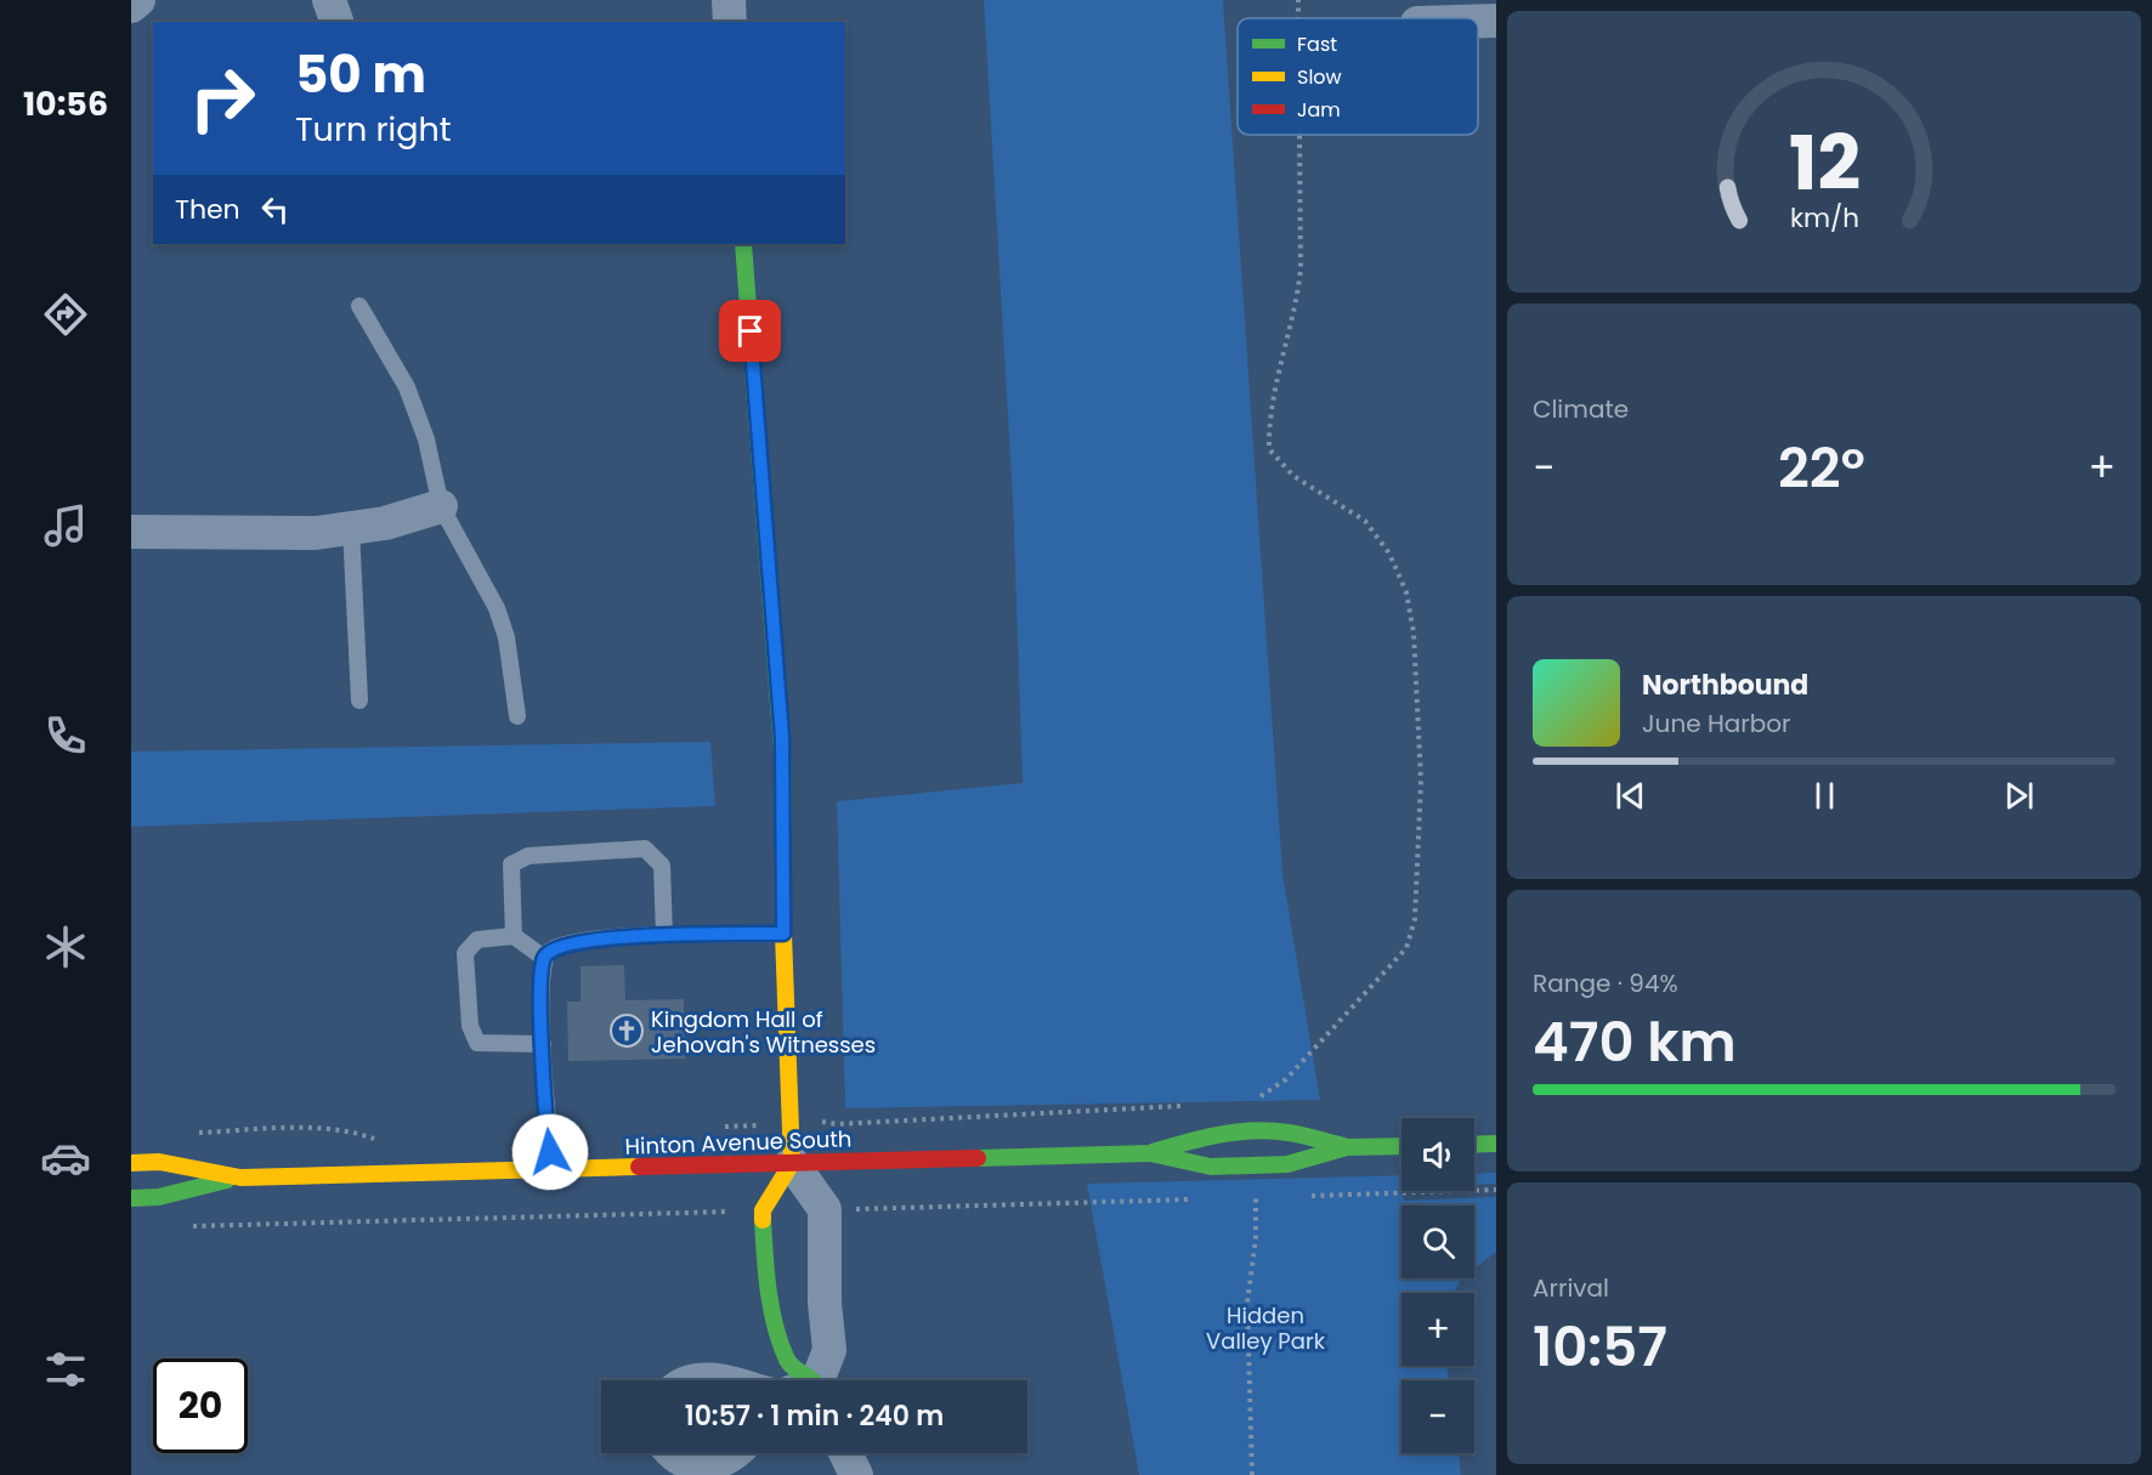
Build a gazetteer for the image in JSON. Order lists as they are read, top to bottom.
{
  "streets": {
    "main road": ["Hinton Avenue South"]
  },
  "parks": ["Hidden Valley Park"],
  "places": {
    "church": ["Kingdom Hall of Jehovah's Witnesses"]
  },
  "legend": ["Fast", "Slow", "Jam"],
  "page": {
    "tabs": "10:56",
    "turn": ["50 m", "Turn right"],
    "then": "Then",
    "tile": [
      "Climate",
      ["Range · 94%", "470 km"],
      ["Arrival", "10:57"]
    ],
    "heat": ["−", "22°", "+"],
    "song": ["Northbound", "June Harbor"],
    "map_buttons": ["+", "−"],
    "limit": "20",
    "trip": "10:57 · 1 min · 240 m",
    "gauge": ["12", "km/h"]
  }
}
